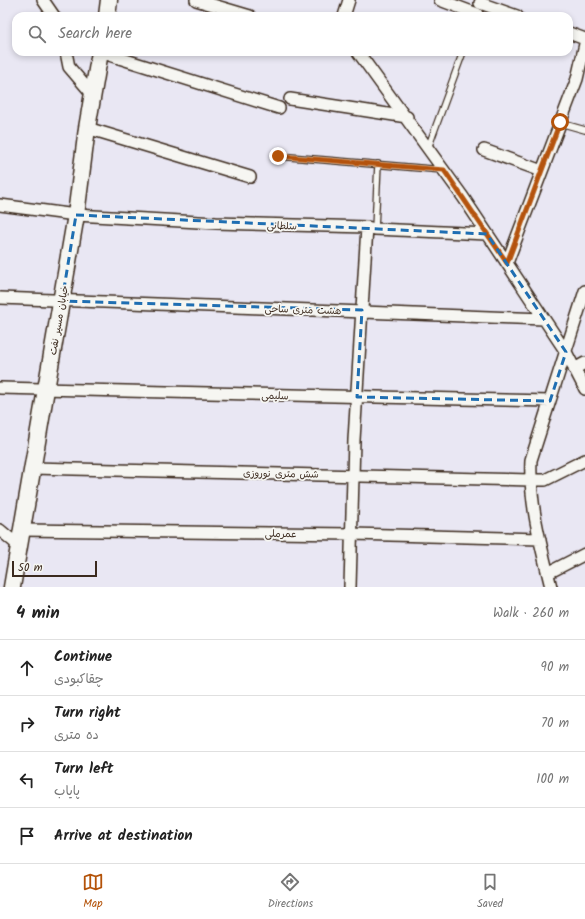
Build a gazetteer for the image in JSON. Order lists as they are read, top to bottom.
{
  "streets": {
    "street": [
      "سلطانی",
      "هشت متری ساحی",
      "خیابان مسیر نفت",
      "سلیمی",
      "شش متری نوروزی",
      "عمرملی"
    ]
  },
  "crossings": [
    ["سلطانی", "خیابان مسیر نفت"],
    ["هشت متری ساحی", "خیابان مسیر نفت"],
    ["خیابان مسیر نفت", "سلیمی"],
    ["خیابان مسیر نفت", "شش متری نوروزی"],
    ["خیابان مسیر نفت", "عمرملی"]
  ],
  "scale_bar": "50 m",
  "page": {
    "search": "Search here",
    "scale": "50 m",
    "heading": ["4 min", "Walk · 260 m"],
    "list": [
      ["Continue", "چقاکبودی", "90 m"],
      ["Turn right", "ده متری", "70 m"],
      ["Turn left", "پایاب", "100 m"],
      "Arrive at destination"
    ],
    "nav": ["Map", "Directions", "Saved"]
  }
}
